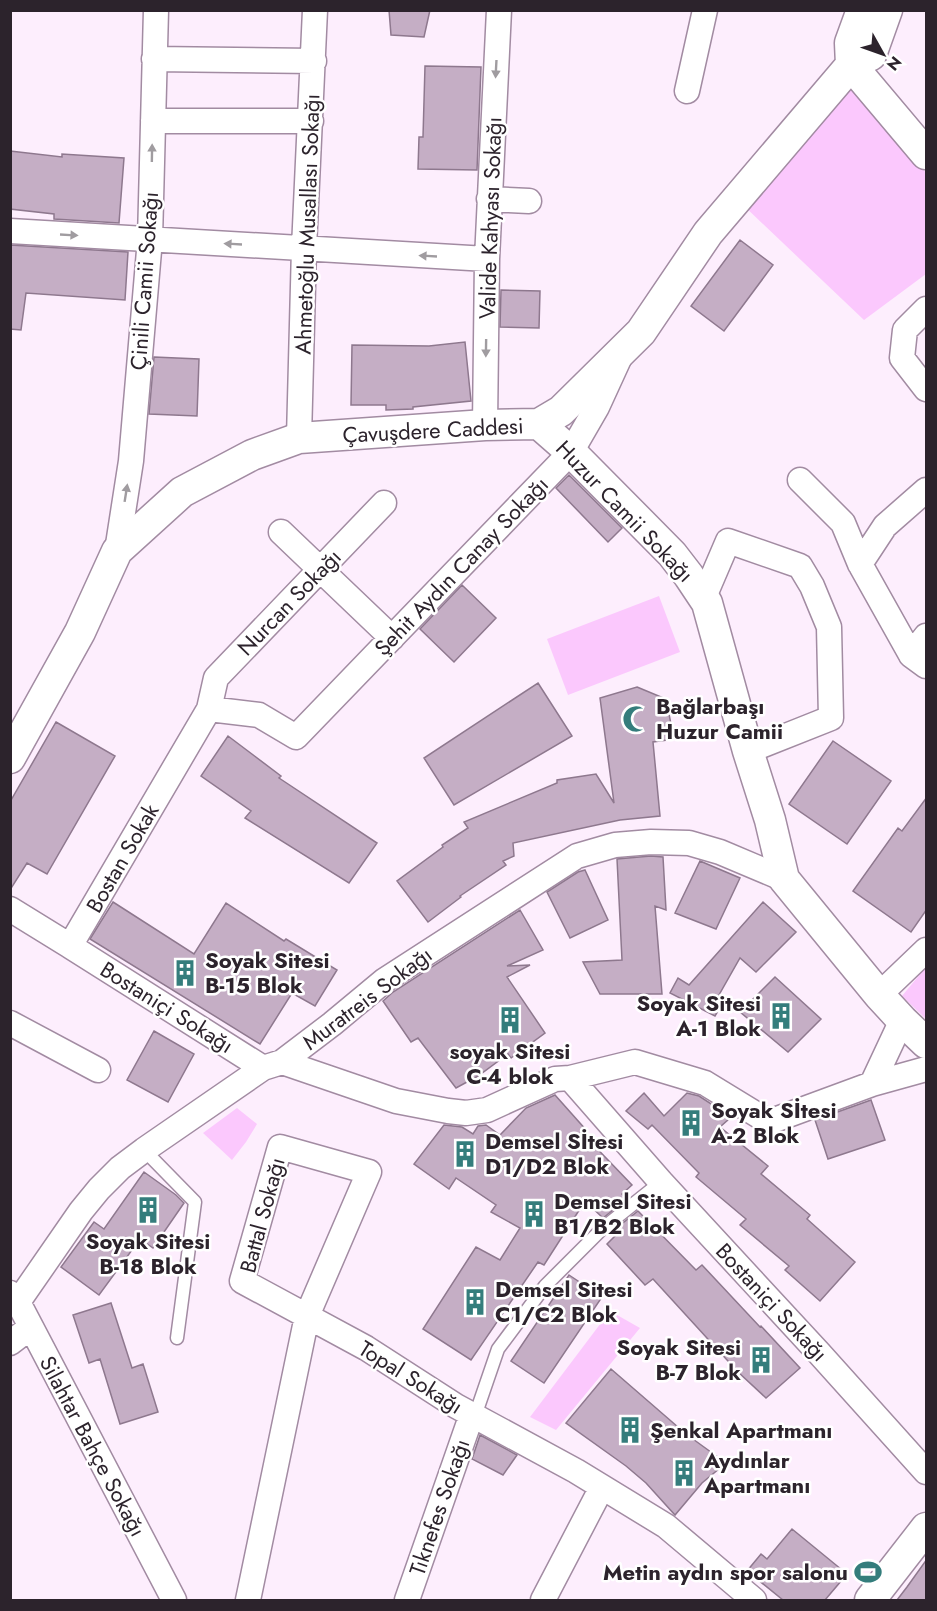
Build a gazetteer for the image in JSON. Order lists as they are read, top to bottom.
{
  "streets": {
    "street": [
      "Valide Kahyası Sokağı",
      "Ahmetoğlu Musallası Sokağı",
      "Çinili Camii Sokağı",
      "Çavuşdere Caddesi",
      "Huzur Camii Sokağı",
      "Şehit Aydın Canay Sokağı",
      "Nurcan Sokağı",
      "Bostan Sokak",
      "Muratreis Sokağı",
      "Bostaniçi Sokağı",
      "Battal Sokağı",
      "Topal Sokağı",
      "Silahtar Bahçe Sokağı",
      "Tıknefes Sokağı"
    ]
  },
  "crossings": [
    ["Valide Kahyası Sokağı", "Çavuşdere Caddesi"],
    ["Ahmetoğlu Musallası Sokağı", "Çavuşdere Caddesi"],
    ["Çinili Camii Sokağı", "Çavuşdere Caddesi"],
    ["Çavuşdere Caddesi", "Huzur Camii Sokağı"],
    ["Çavuşdere Caddesi", "Şehit Aydın Canay Sokağı"],
    ["Huzur Camii Sokağı", "Şehit Aydın Canay Sokağı"],
    ["Huzur Camii Sokağı", "Muratreis Sokağı"],
    ["Şehit Aydın Canay Sokağı", "Nurcan Sokağı"],
    ["Şehit Aydın Canay Sokağı", "Bostan Sokak"],
    ["Nurcan Sokağı", "Bostan Sokak"],
    ["Bostan Sokak", "Bostaniçi Sokağı"],
    ["Muratreis Sokağı", "Bostaniçi Sokağı"],
    ["Muratreis Sokağı", "Silahtar Bahçe Sokağı"],
    ["Bostaniçi Sokağı", "Tıknefes Sokağı"],
    ["Battal Sokağı", "Topal Sokağı"],
    ["Topal Sokağı", "Tıknefes Sokağı"]
  ],
  "one_way": ["Valide Kahyası Sokağı", "Çinili Camii Sokağı"],
  "places": {
    "mosque": ["Bağlarbaşı Huzur Camii"],
    "building": [
      "Soyak Sitesi B-15 Blok",
      "Soyak Sitesi A-1 Blok",
      "soyak Sitesi C-4 blok",
      "Soyak Sİtesi A-2 Blok",
      "Demsel Sİtesi D1/D2 Blok",
      "Soyak Sitesi B-18 Blok",
      "Demsel Sitesi B1/B2 Blok",
      "Demsel Sitesi C1/C2 Blok",
      "Soyak Sitesi B-7 Blok",
      "Şenkal Apartmanı",
      "Aydınlar Apartmanı"
    ],
    "sports": ["Metin aydın spor salonu"]
  },
  "north": "bottom right"
}
